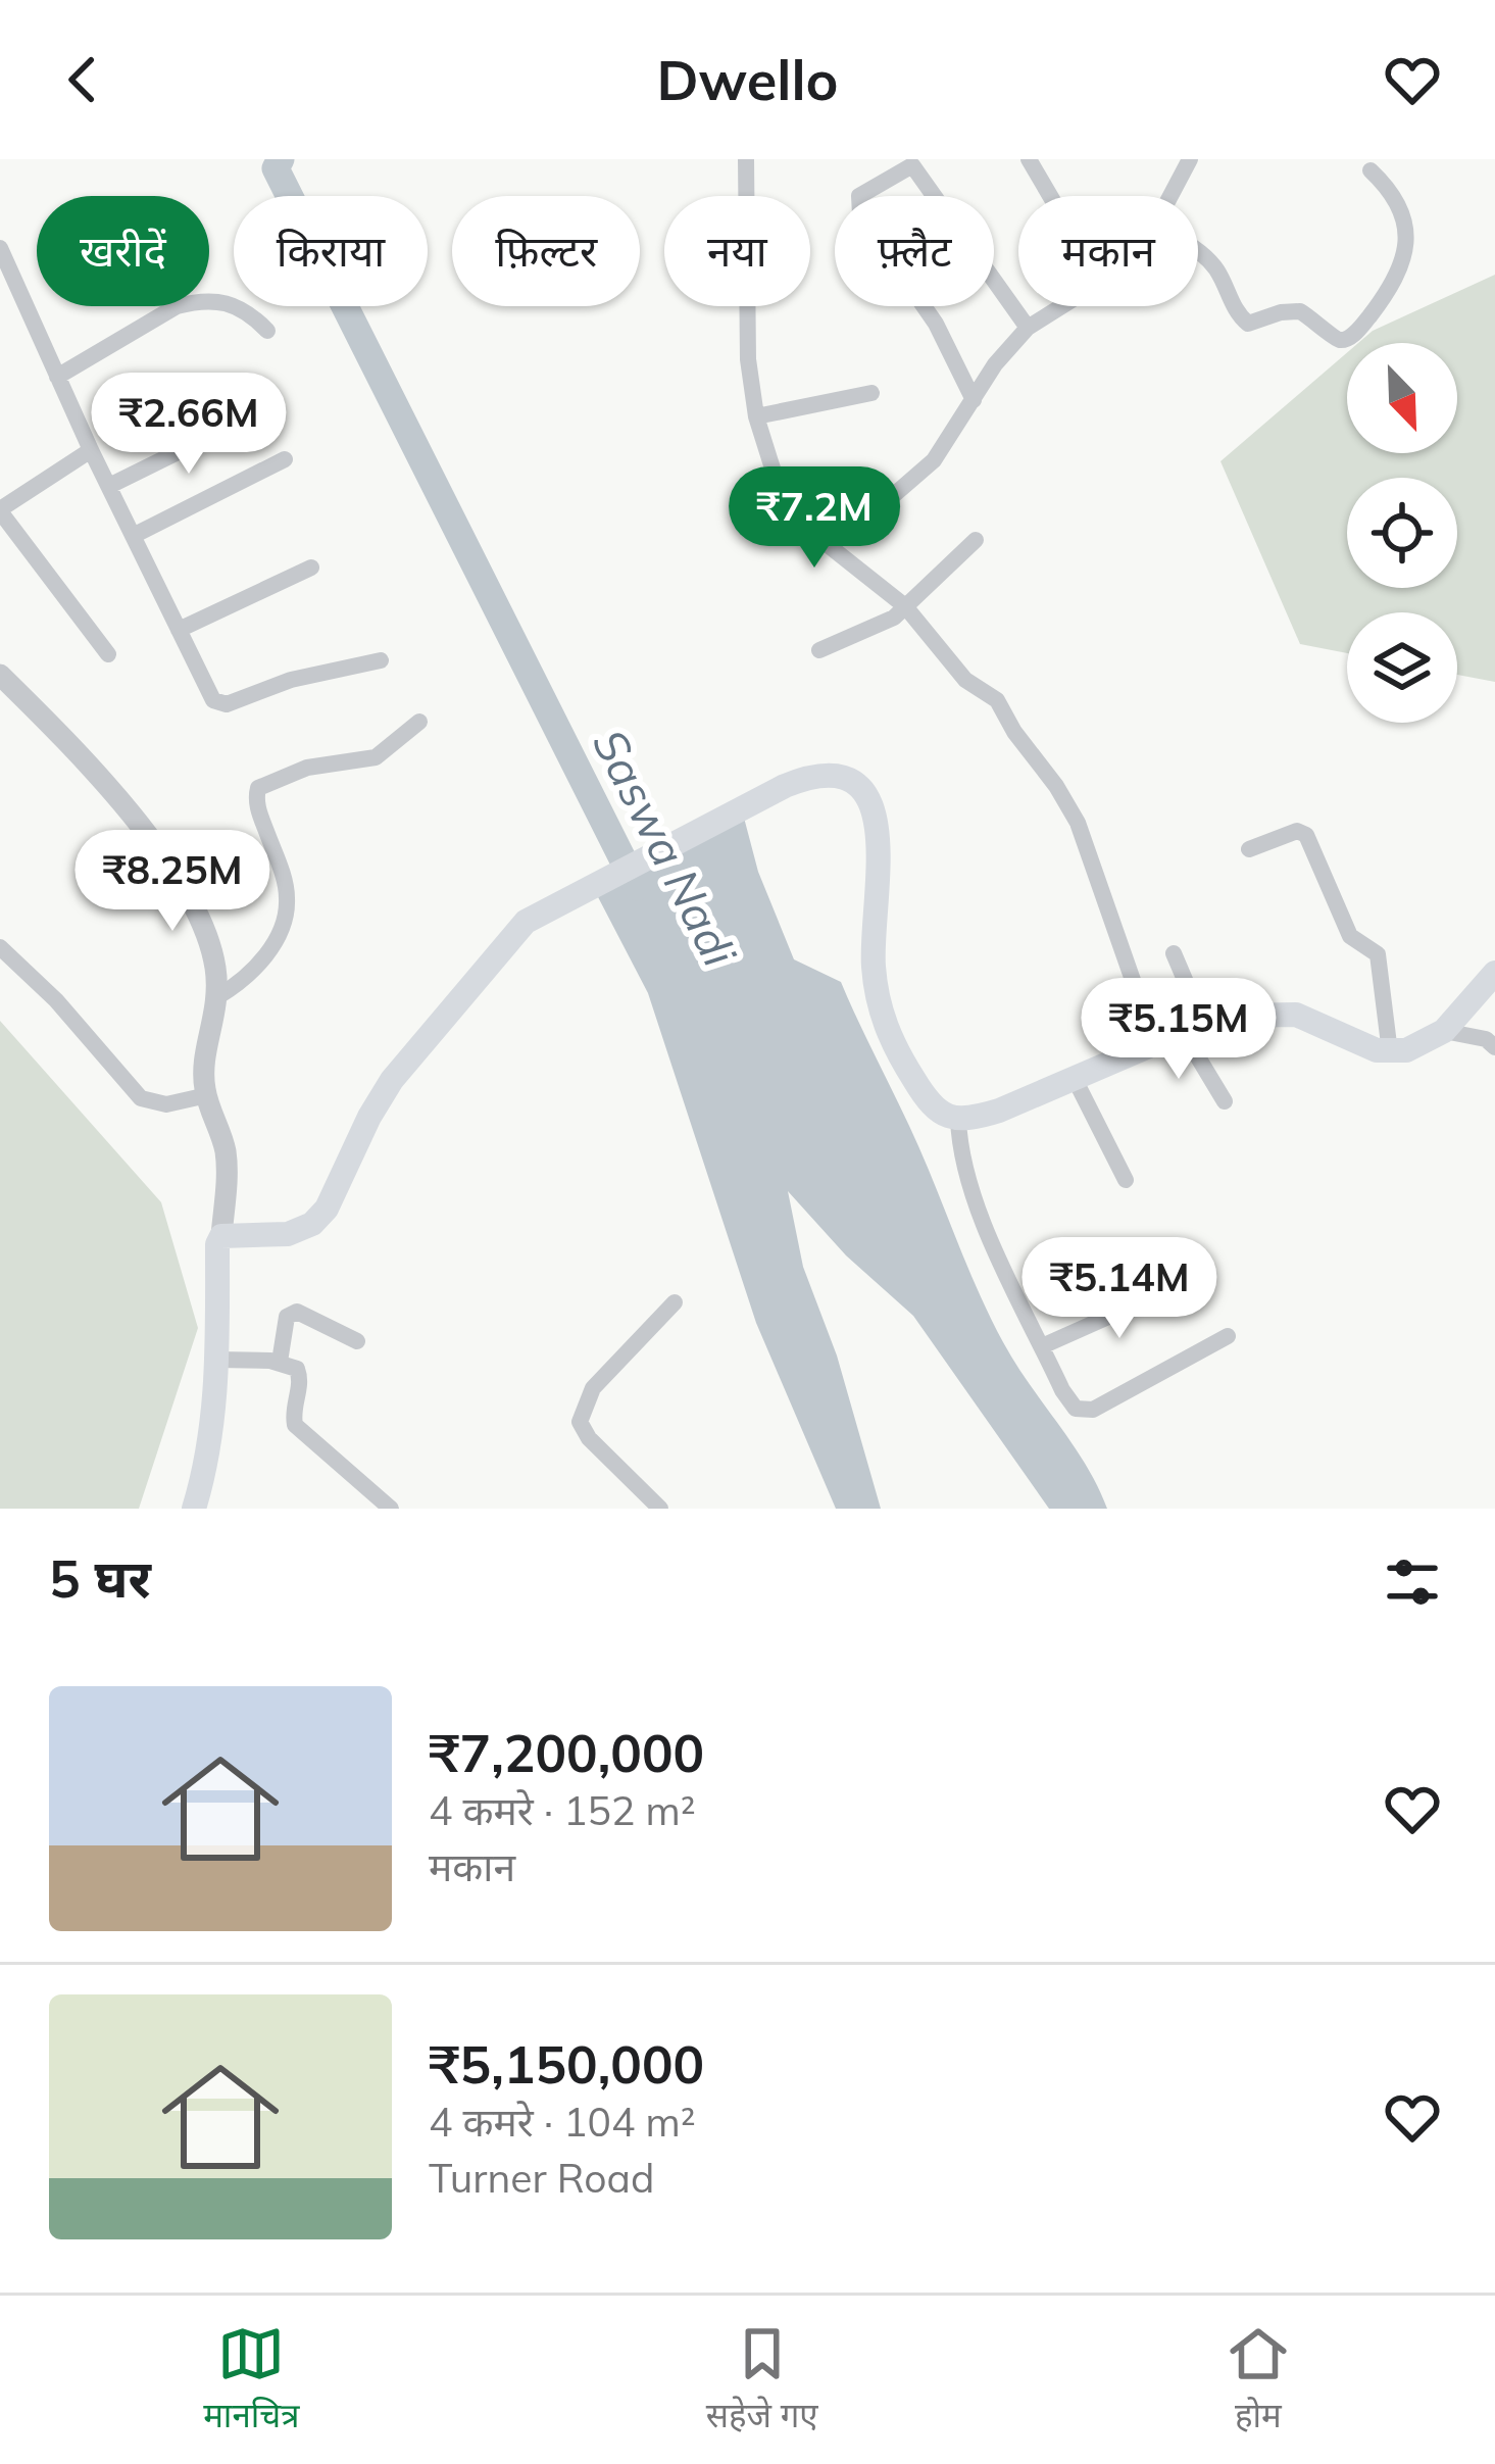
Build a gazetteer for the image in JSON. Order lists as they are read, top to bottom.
{
  "water": ["Saswa Nadi"],
  "north": "bottom right",
  "page": {
    "header": "Dwello",
    "chip": [
      "खरीदें",
      "किराया",
      "फ़िल्टर",
      "नया",
      "फ़्लैट",
      "मकान"
    ],
    "price": [
      "₹2.66M",
      "₹7.2M",
      "₹8.25M",
      "₹5.15M",
      "₹5.14M"
    ],
    "heading": "5 घर",
    "list": [
      {
        "name": "₹7,200,000",
        "note": "4 कमरे · 152 m² · मकान"
      },
      {
        "name": "₹5,150,000",
        "note": "4 कमरे · 104 m² · Turner Road"
      }
    ],
    "tabs": ["मानचित्र", "सहेजे गए", "होम"]
  }
}
